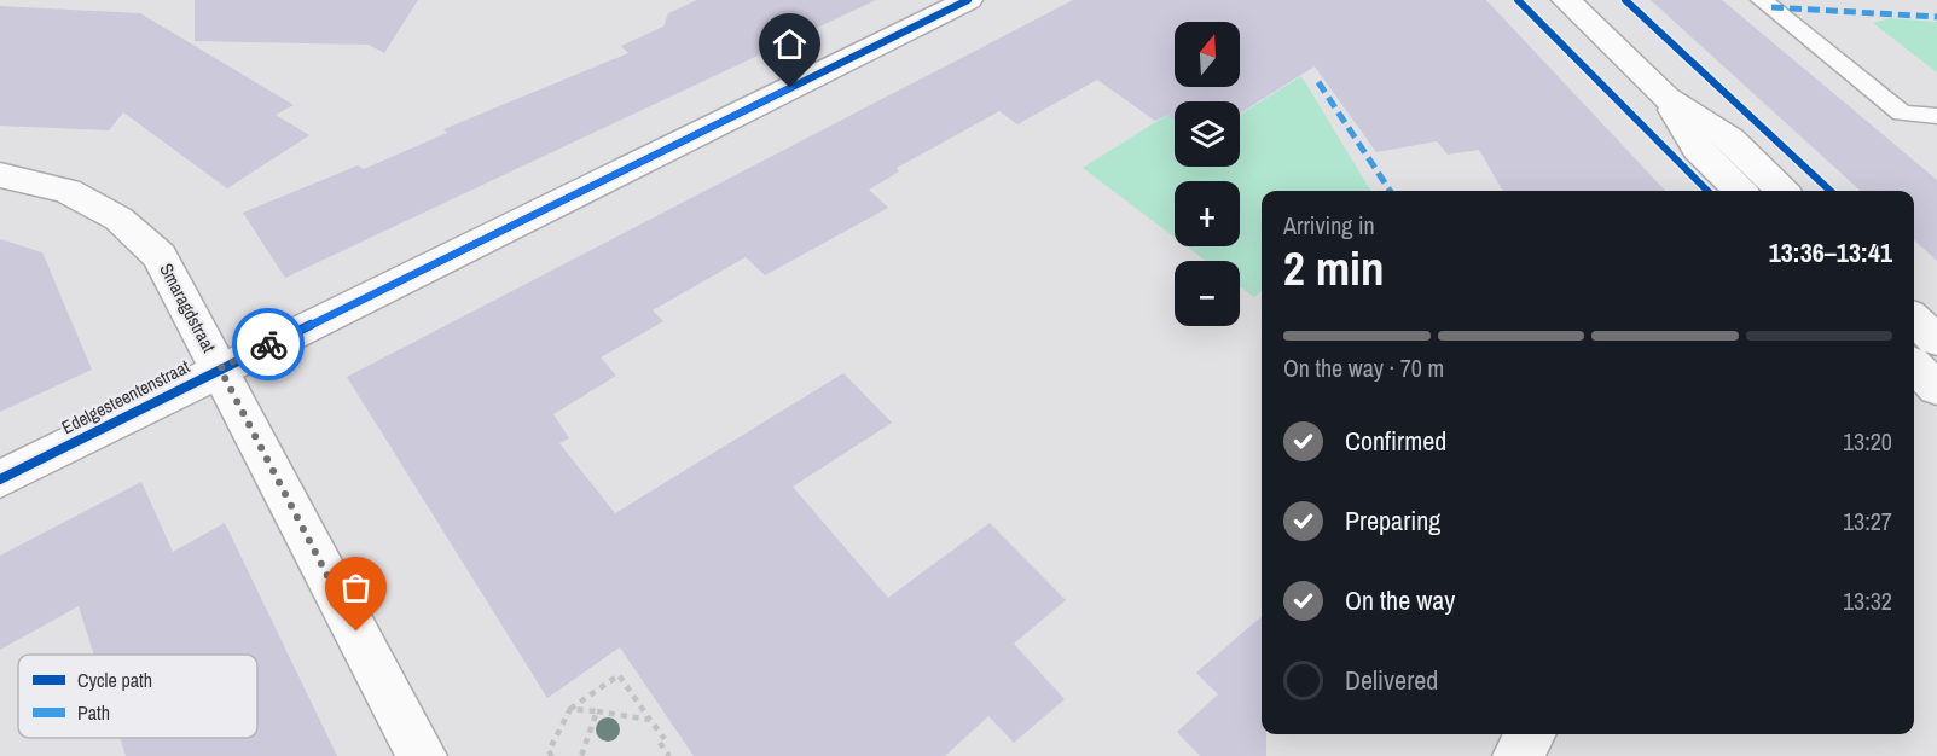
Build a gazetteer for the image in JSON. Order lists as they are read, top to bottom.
{
  "streets": {
    "street": ["Smaragdstraat", "Edelgesteentenstraat"]
  },
  "crossings": [
    ["Smaragdstraat", "Edelgesteentenstraat"]
  ],
  "legend": ["Cycle path", "Path"],
  "north": "top",
  "page": {
    "map_buttons": ["+", "−"],
    "heading": ["2 min", "Arriving in", "13:36–13:41"],
    "bar": "On the way · 70 m",
    "list": [
      ["Confirmed", "13:20"],
      ["Preparing", "13:27"],
      ["On the way", "13:32"],
      "Delivered"
    ]
  }
}
